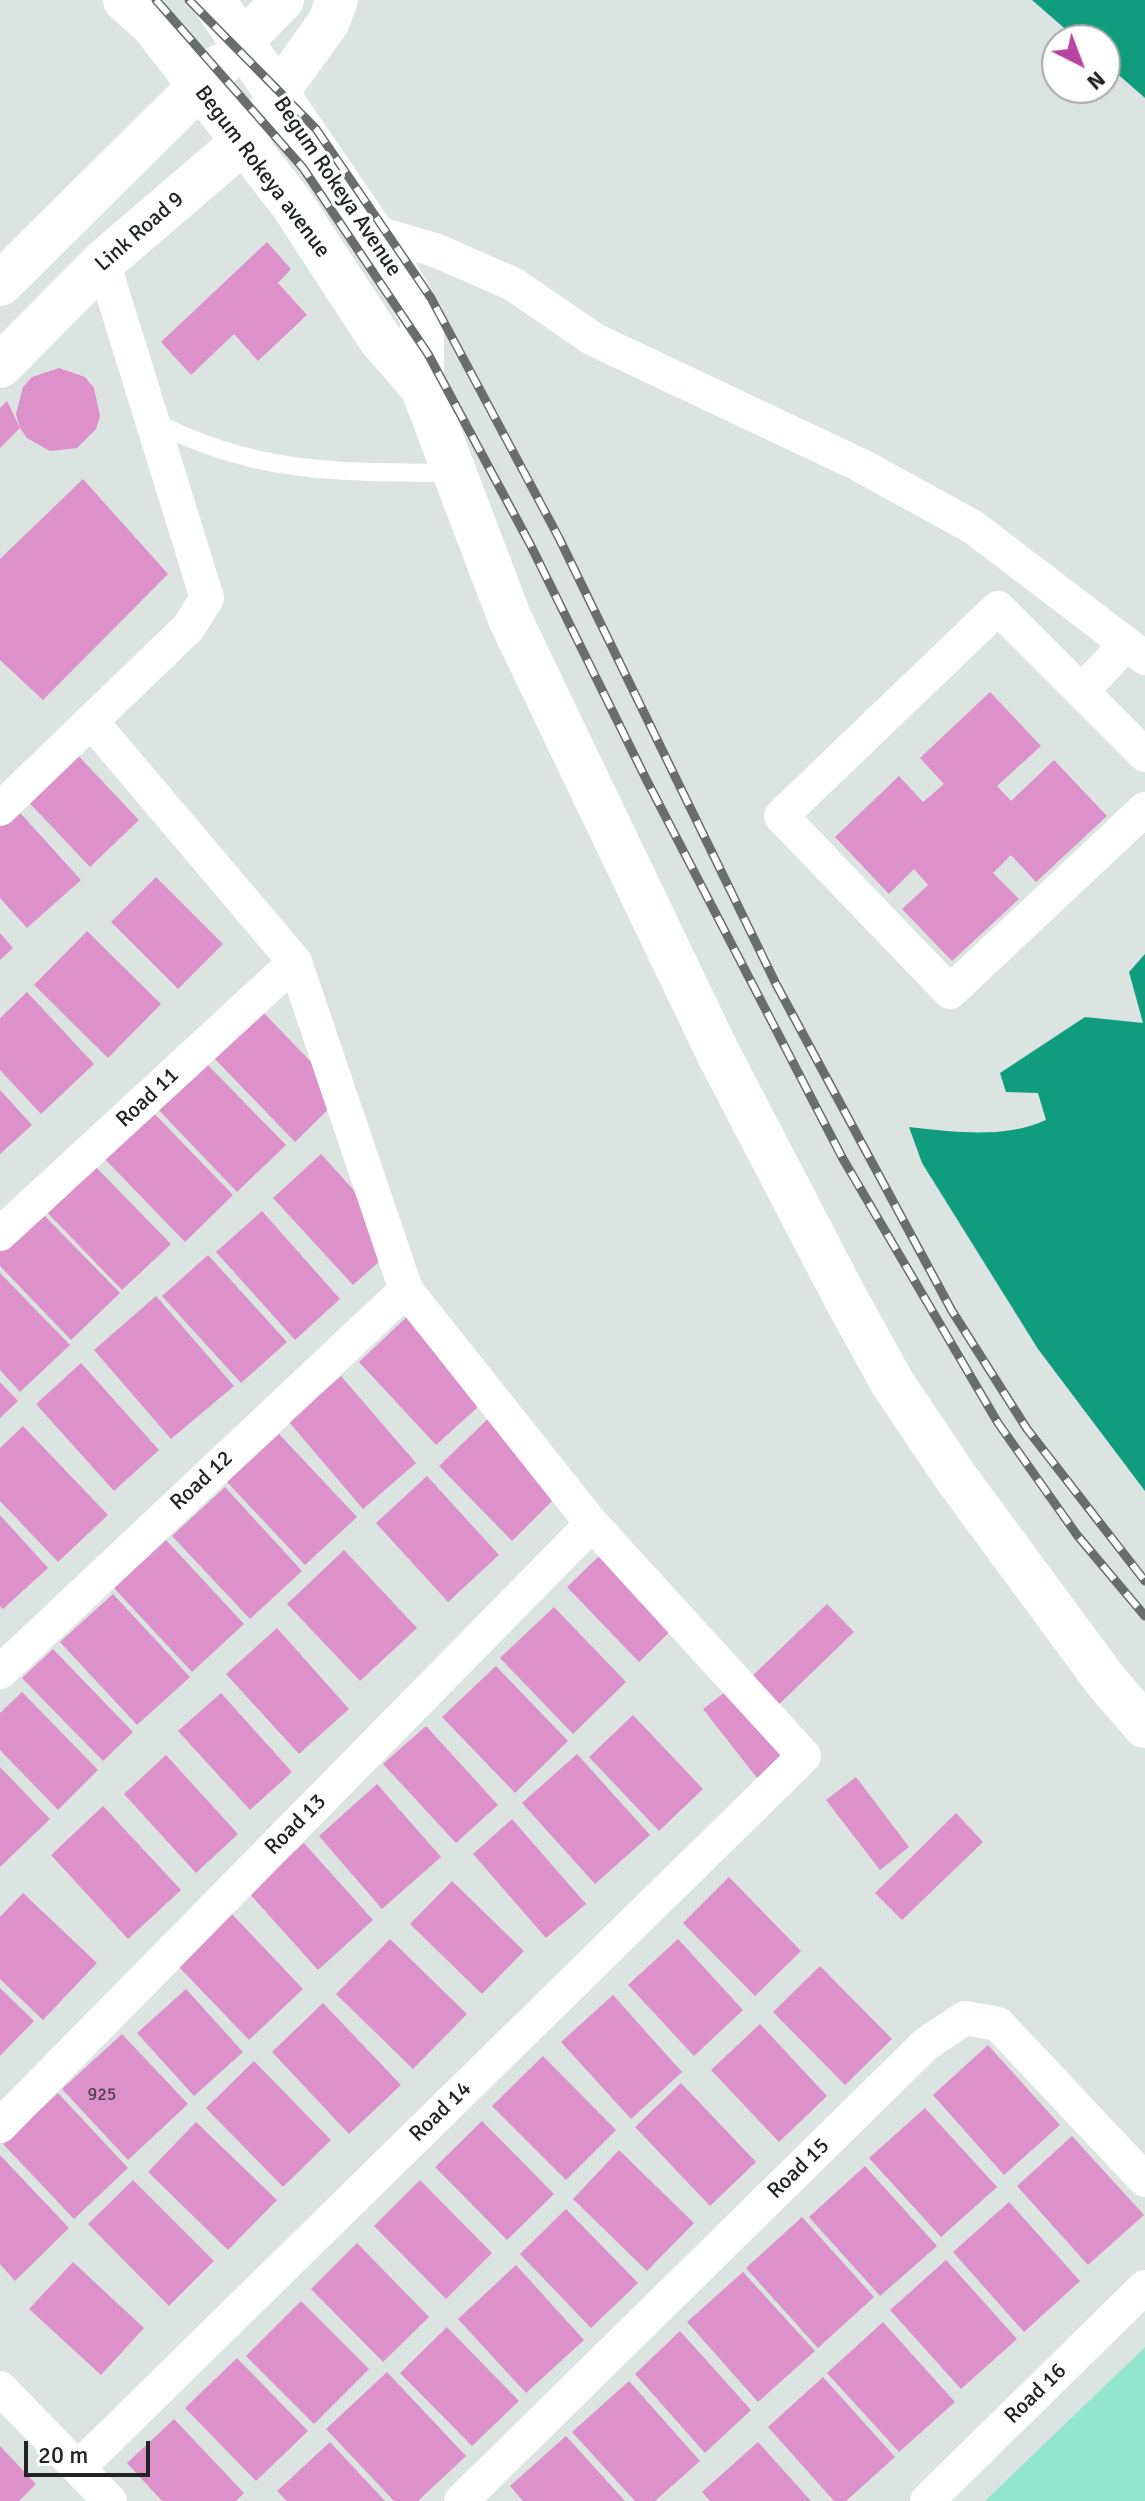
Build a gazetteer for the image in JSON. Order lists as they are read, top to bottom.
{
  "streets": {
    "main road": ["Begum Rokeya avenue", "Begum Rokeya Avenue", "Link Road 9"],
    "street": [
      "Road 11",
      "Road 12",
      "Road 13",
      "Road 14",
      "Road 15",
      "Road 16"
    ]
  },
  "crossings": [
    ["Begum Rokeya avenue", "Begum Rokeya Avenue"],
    ["Begum Rokeya avenue", "Link Road 9"],
    ["Begum Rokeya Avenue", "Link Road 9"],
    ["Road 13", "Road 14"]
  ],
  "house_numbers": ["925"],
  "scale_bar": "20 m",
  "north": "bottom right"
}
